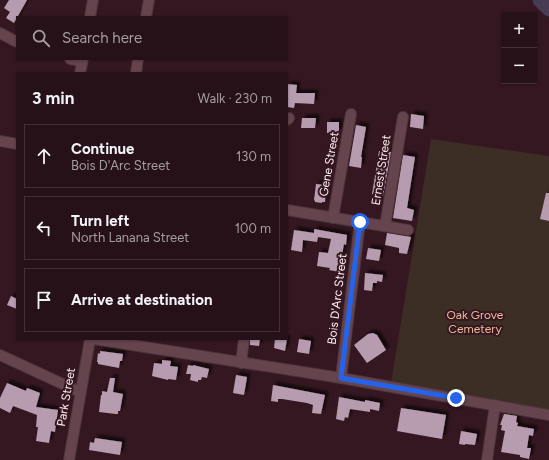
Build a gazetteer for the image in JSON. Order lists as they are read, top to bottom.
{
  "streets": {
    "street": [
      "Gene Street",
      "Ernest Street",
      "Bois D'Arc Street",
      "Park Street"
    ]
  },
  "parks": ["Oak Grove Cemetery"],
  "page": {
    "map_buttons": ["+", "−"],
    "search": "Search here",
    "heading": ["3 min", "Walk · 230 m"],
    "list": [
      ["Continue", "Bois D'Arc Street", "130 m"],
      ["Turn left", "North Lanana Street", "100 m"],
      "Arrive at destination"
    ]
  }
}
